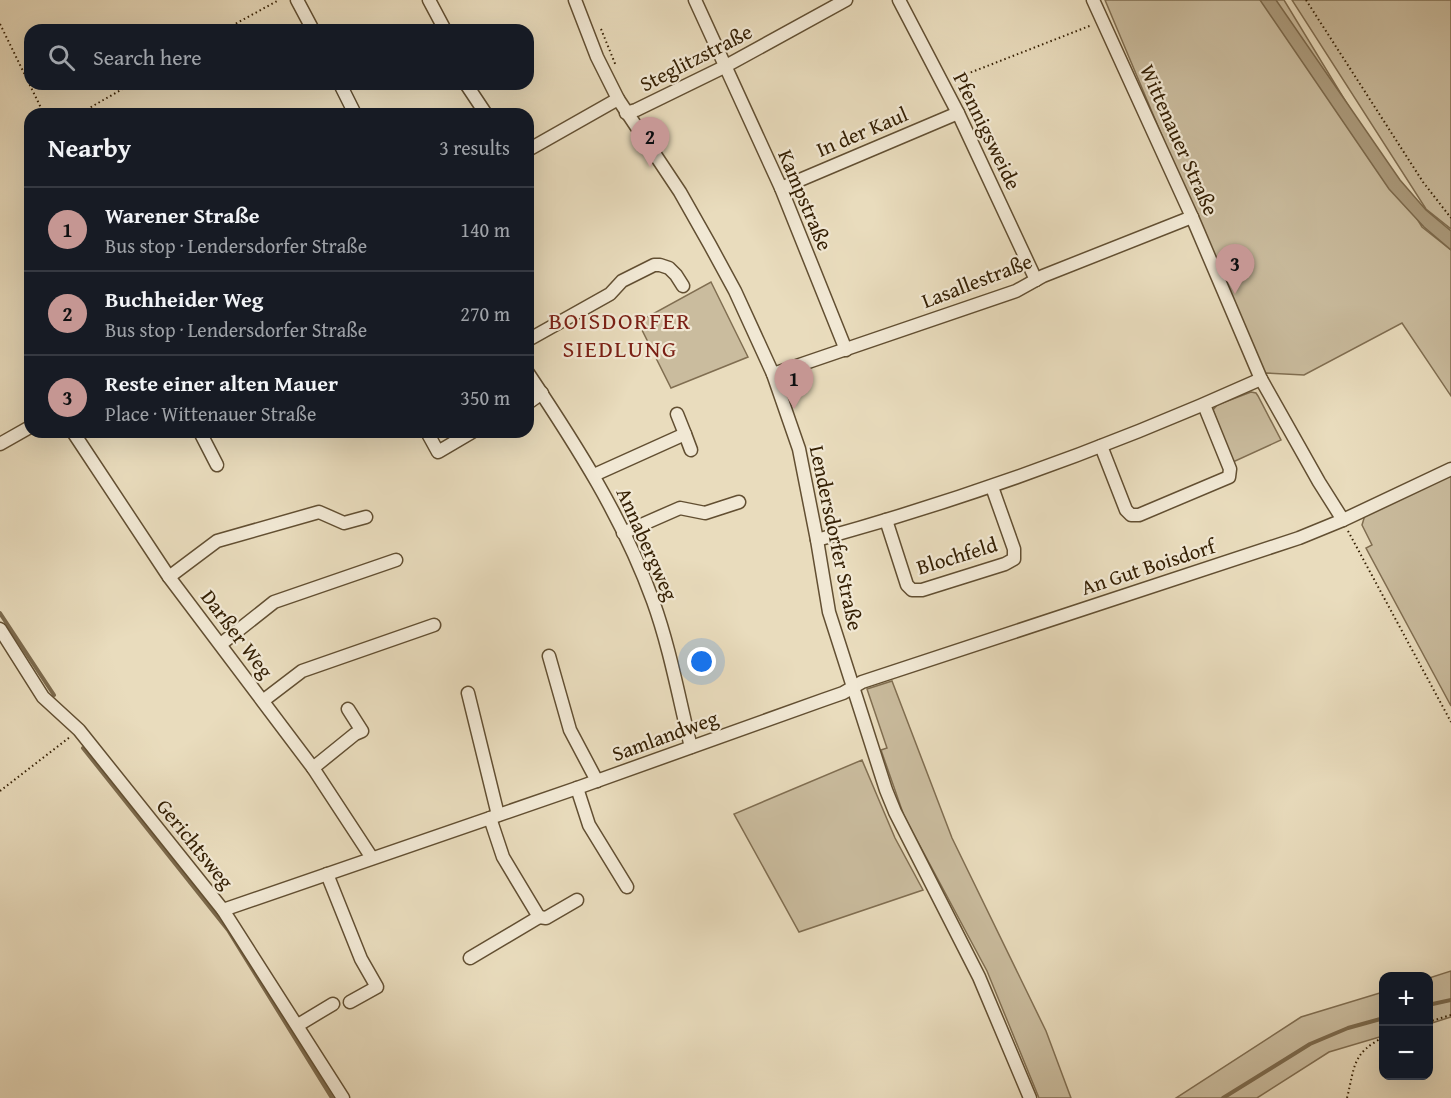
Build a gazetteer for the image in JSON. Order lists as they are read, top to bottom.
{
  "streets": {
    "street": [
      "Steglitzstraße",
      "Pfennigsweide",
      "In der Kaul",
      "Wittenauer Straße",
      "Kampstraße",
      "Lasallestraße",
      "Lendersdorfer Straße",
      "Annabergweg",
      "Blochfeld",
      "An Gut Boisdorf",
      "Darßer Weg",
      "Samlandweg",
      "Gerichtsweg"
    ]
  },
  "crossings": [
    ["Steglitzstraße", "Kampstraße"],
    ["Steglitzstraße", "Lendersdorfer Straße"],
    ["Pfennigsweide", "In der Kaul"],
    ["Pfennigsweide", "Lasallestraße"],
    ["In der Kaul", "Kampstraße"],
    ["Wittenauer Straße", "Lasallestraße"],
    ["Wittenauer Straße", "An Gut Boisdorf"],
    ["Kampstraße", "Lasallestraße"],
    ["Lasallestraße", "Lendersdorfer Straße"],
    ["Lendersdorfer Straße", "An Gut Boisdorf"],
    ["Lendersdorfer Straße", "Samlandweg"],
    ["Annabergweg", "Samlandweg"],
    ["An Gut Boisdorf", "Samlandweg"],
    ["Darßer Weg", "Samlandweg"],
    ["Samlandweg", "Gerichtsweg"]
  ],
  "districts": ["BOISDORFER SIEDLUNG"],
  "page": {
    "search": "Search here",
    "heading": ["Nearby", "3 results"],
    "pins": ["2", "3", "1"],
    "list": [
      {
        "mark": "1",
        "name": "Warener Straße",
        "note": "Bus stop · Lendersdorfer Straße",
        "value": "140 m"
      },
      {
        "mark": "2",
        "name": "Buchheider Weg",
        "note": "Bus stop · Lendersdorfer Straße",
        "value": "270 m"
      },
      {
        "mark": "3",
        "name": "Reste einer alten Mauer",
        "note": "Place · Wittenauer Straße",
        "value": "350 m"
      }
    ],
    "map_buttons": ["+", "−"]
  }
}
